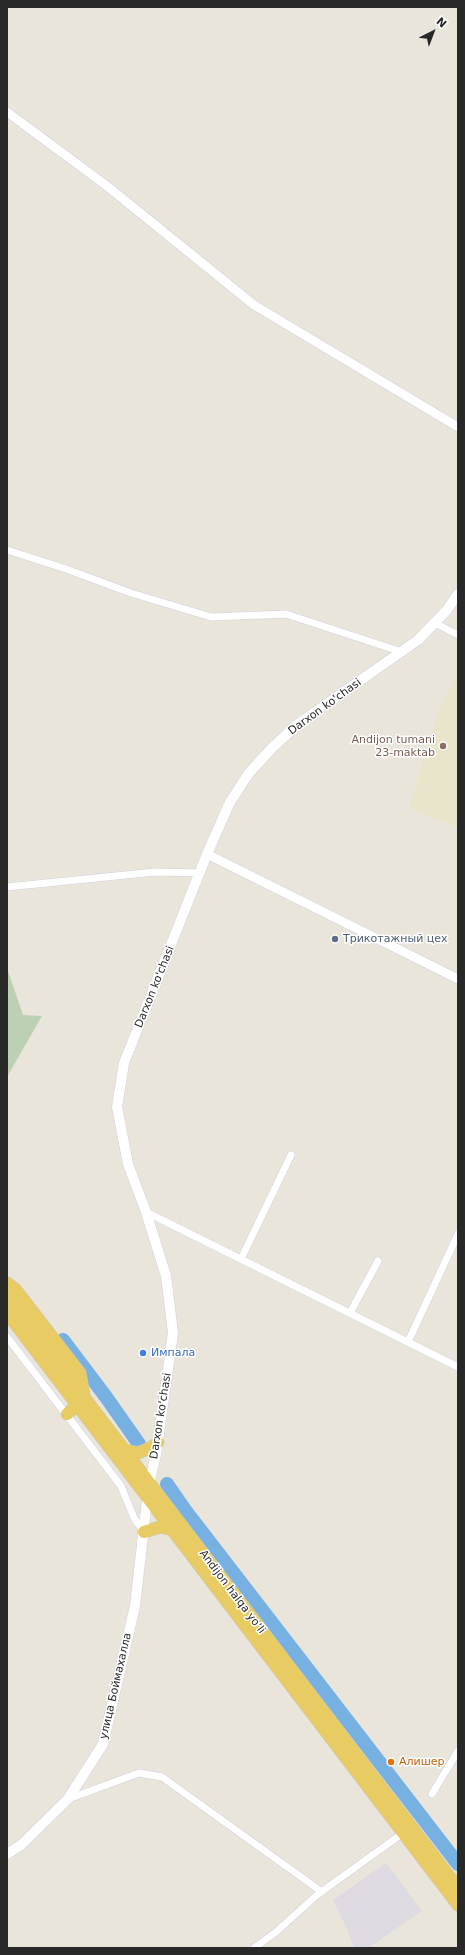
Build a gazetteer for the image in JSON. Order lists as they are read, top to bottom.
{
  "streets": {
    "highway": ["Andijon halqa yo‘li"],
    "main road": ["Darxon ko'chasi", "улица Боймахалла"]
  },
  "crossings": [
    ["Darxon ko'chasi", "Andijon halqa yo‘li"],
    ["Darxon ko'chasi", "улица Боймахалла"],
    ["Andijon halqa yo‘li", "улица Боймахалла"]
  ],
  "places": [
    "Andijon tumani 23-maktab",
    "Трикотажный цех",
    "Импала",
    "Алишер"
  ],
  "north": "top right"
}
